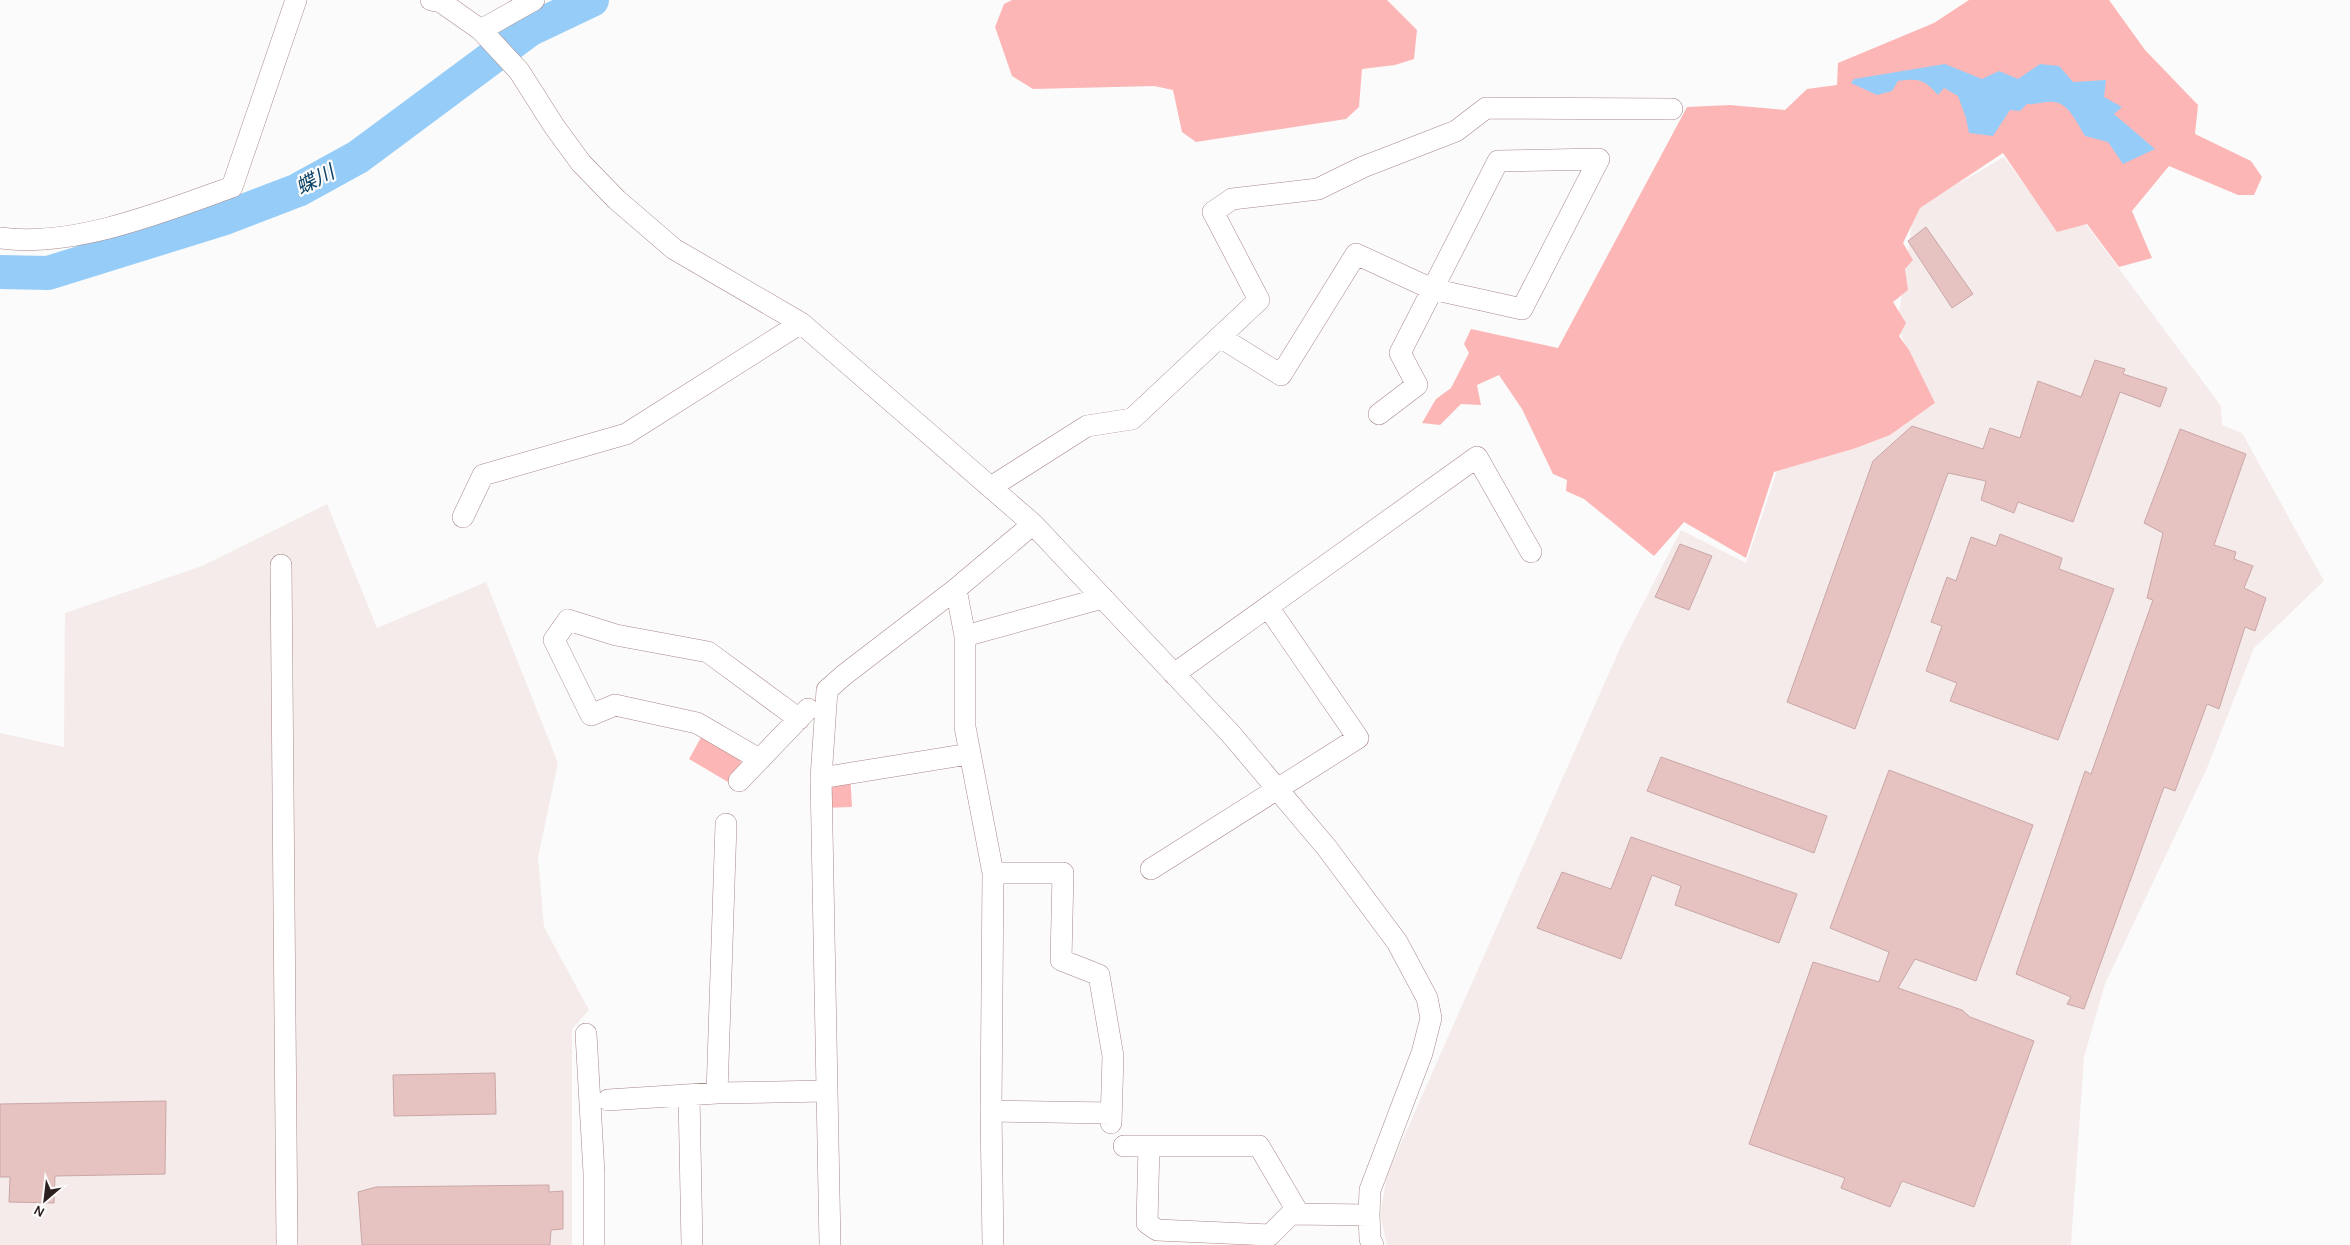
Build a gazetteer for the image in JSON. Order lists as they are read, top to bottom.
{
  "water": ["蝶川"],
  "north": "bottom left"
}
